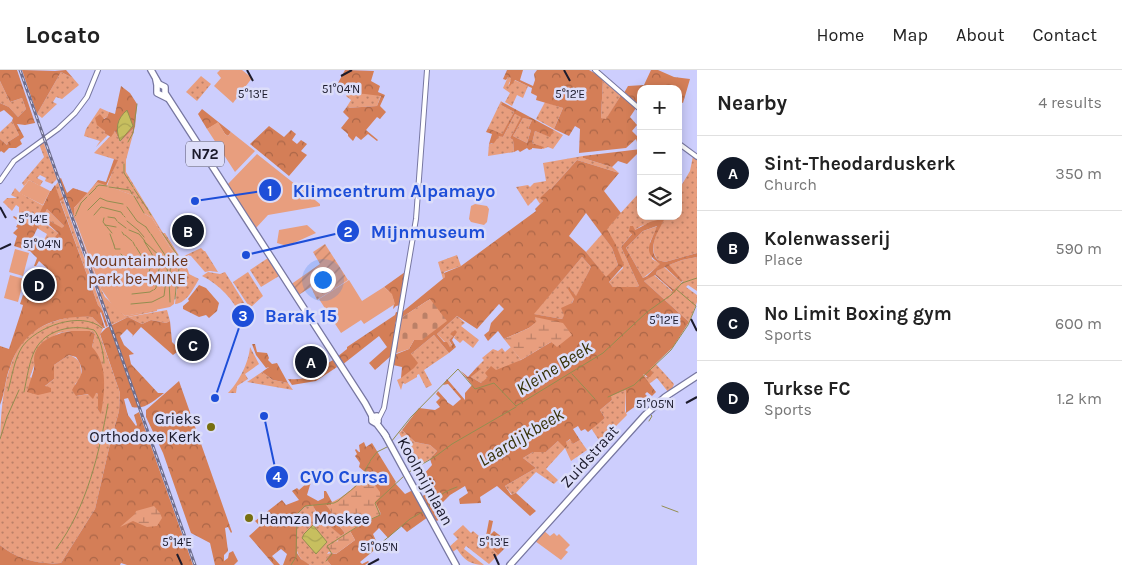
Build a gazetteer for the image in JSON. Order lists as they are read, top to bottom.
{
  "streets": {
    "main road": ["N72", "Zuidstraat", "Koolmijnlaan"]
  },
  "water": ["Kleine Beek", "Laardijkbeek"],
  "parks": ["Mountainbike park be-MINE"],
  "places": [
    "Klimcentrum Alpamayo",
    "Mijnmuseum",
    "Barak 15",
    "CVO Cursa",
    "Grieks Orthodoxe Kerk",
    "Hamza Moskee"
  ],
  "page": {
    "header": "Locato",
    "nav": [
      "Home",
      "Map",
      "About",
      "Contact"
    ],
    "heading": ["Nearby", "4 results"],
    "map_buttons": ["+", "−"],
    "list": [
      {
        "mark": "A",
        "name": "Sint-Theodarduskerk",
        "note": "Church",
        "value": "350 m"
      },
      {
        "mark": "B",
        "name": "Kolenwasserij",
        "note": "Place",
        "value": "590 m"
      },
      {
        "mark": "C",
        "name": "No Limit Boxing gym",
        "note": "Sports",
        "value": "600 m"
      },
      {
        "mark": "D",
        "name": "Turkse FC",
        "note": "Sports",
        "value": "1.2 km"
      }
    ],
    "pins": [
      "B",
      "D",
      "C",
      "A"
    ]
  },
  "coordinates": [
    "51°04'N",
    "5°13'E",
    "5°12'E",
    "5°14'E",
    "51°05'N"
  ]
}
